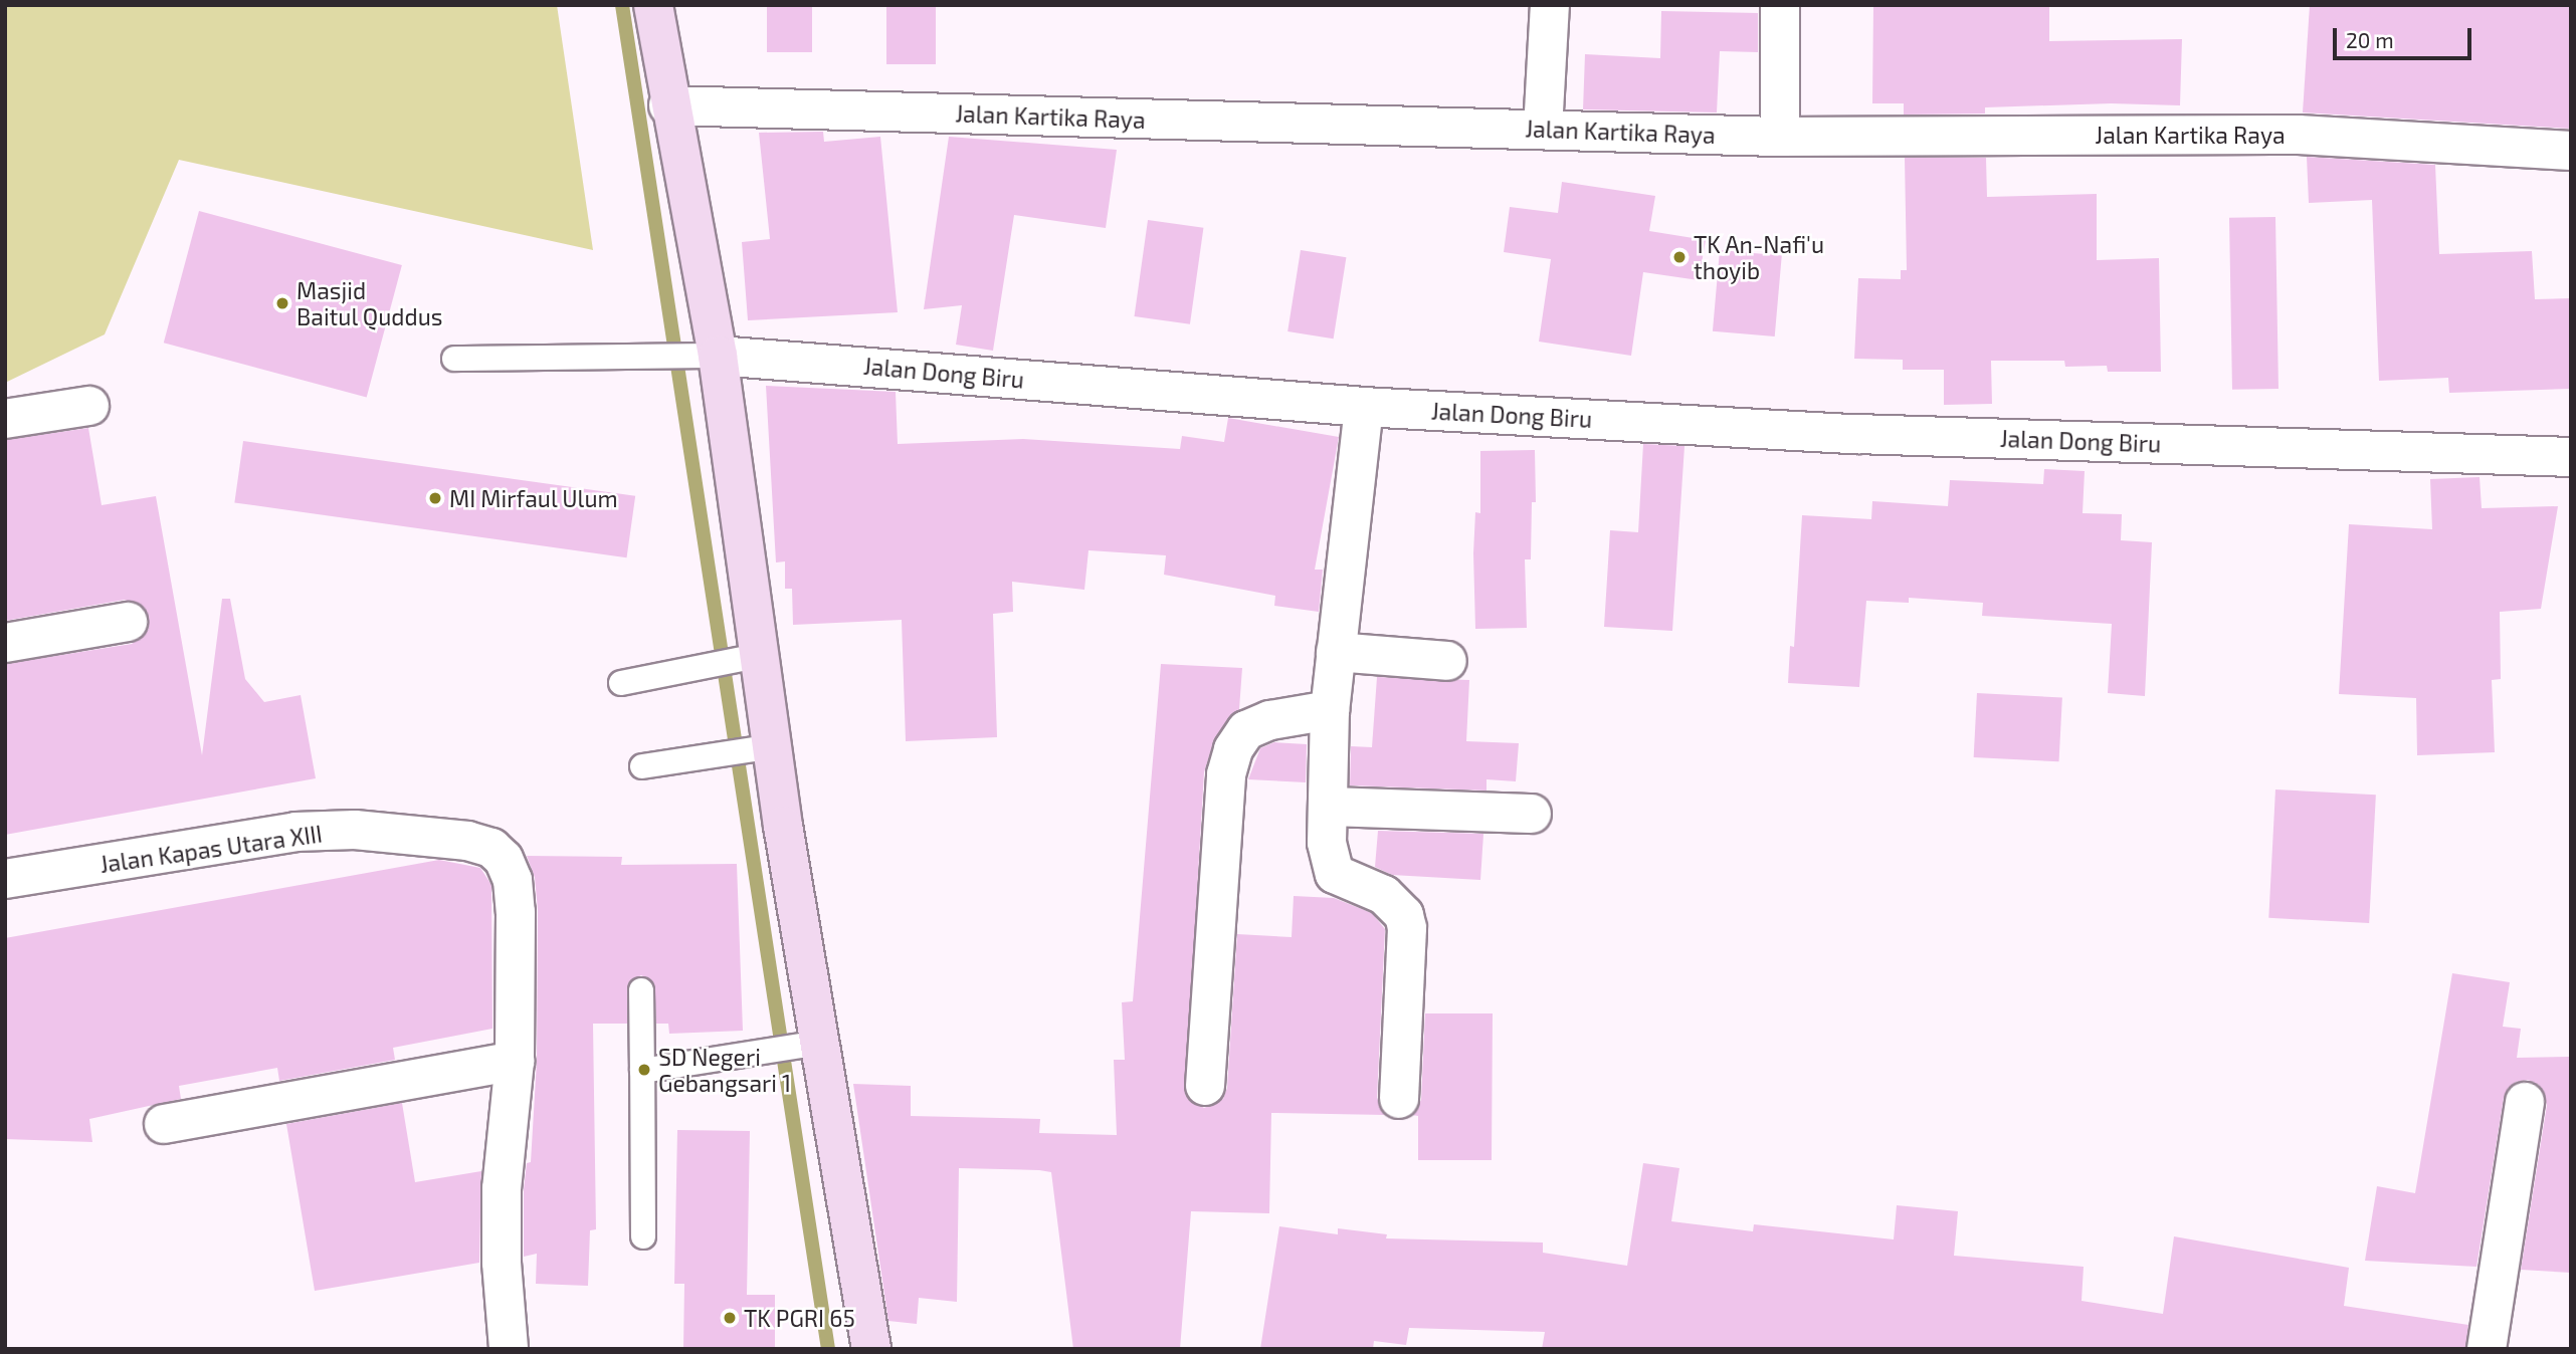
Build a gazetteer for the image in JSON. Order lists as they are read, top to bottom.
{
  "streets": {
    "street": ["Jalan Kartika Raya", "Jalan Dong Biru", "Jalan Kapas Utara XIII"]
  },
  "places": [
    "TK An-Nafi'u thoyib",
    "Masjid Baitul Quddus",
    "MI Mirfaul Ulum",
    "SD Negeri Gebangsari 1",
    "TK PGRI 65"
  ],
  "scale_bar": "20 m"
}
